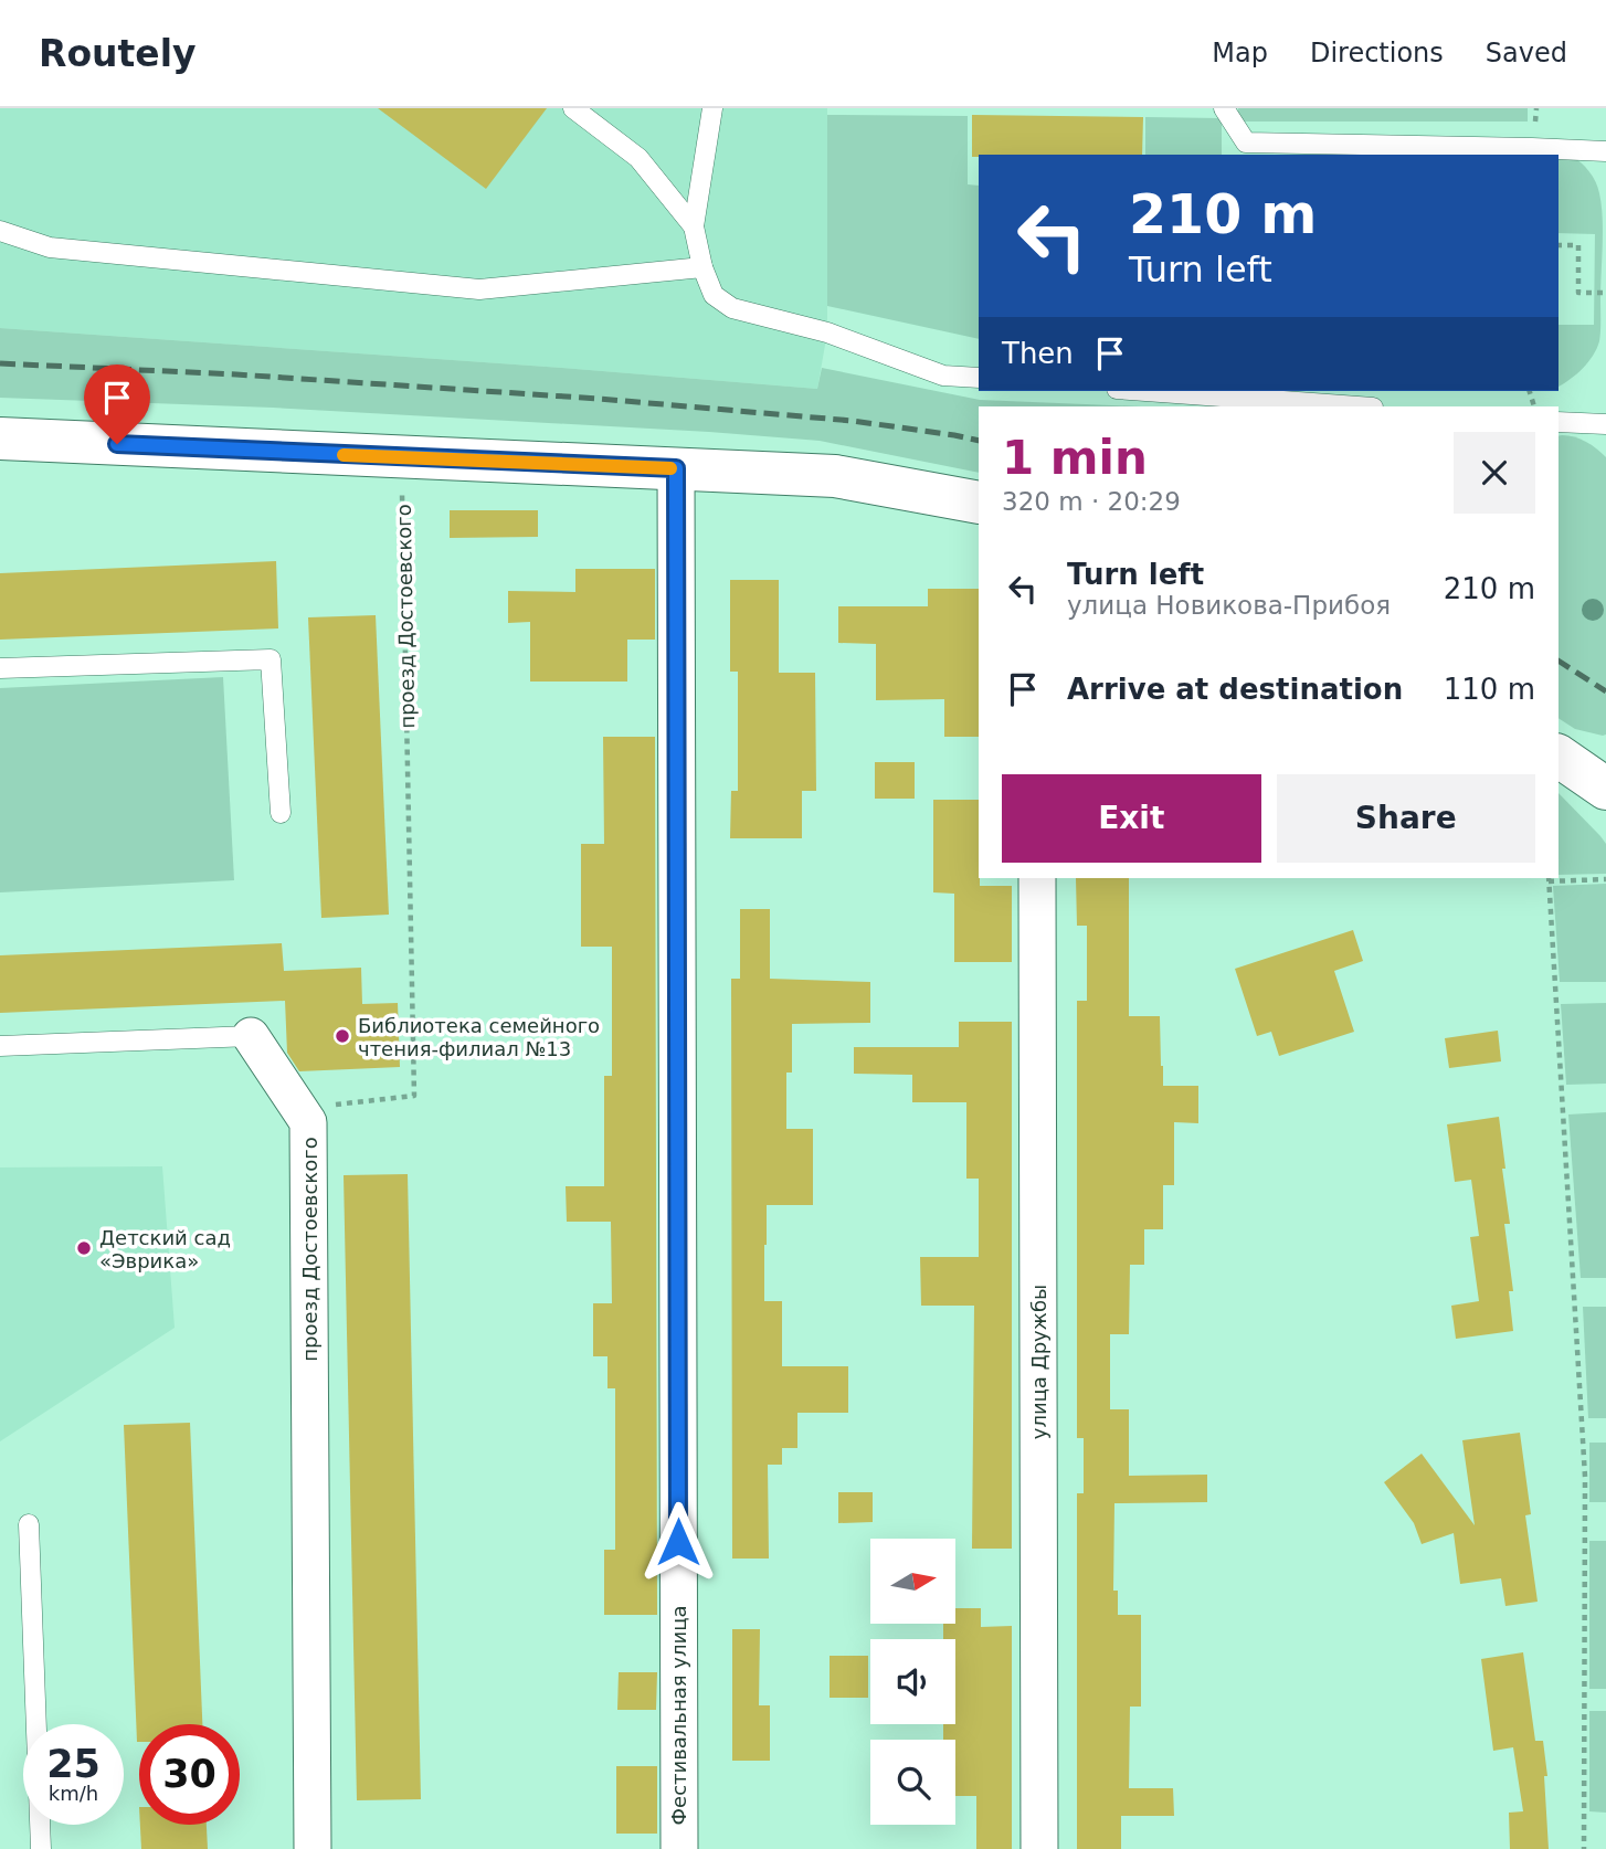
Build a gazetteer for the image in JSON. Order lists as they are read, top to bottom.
{
  "streets": {
    "street": ["проезд Достоевского", "улица Дружбы", "Фестивальная улица"]
  },
  "places": ["Библиотека семейного чтения-филиал №13", "Детский сад «Эврика»"],
  "north": "right",
  "page": {
    "header": "Routely",
    "nav": ["Map", "Directions", "Saved"],
    "turn": ["210 m", "Turn left"],
    "then": "Then",
    "heading": ["1 min", "320 m · 20:29"],
    "list": [
      {
        "name": "Turn left",
        "note": "улица Новикова-Прибоя",
        "value": "210 m"
      },
      {
        "name": "Arrive at destination",
        "value": "110 m"
      }
    ],
    "buttons": ["Exit", "Share"],
    "speed": "25 km/h",
    "limit": "30"
  }
}
